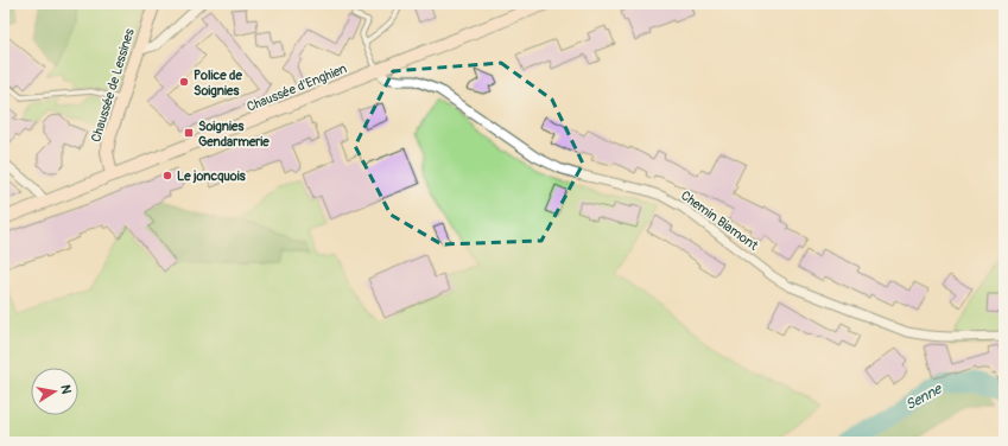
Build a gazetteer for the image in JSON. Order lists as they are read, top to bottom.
{
  "streets": {
    "main road": ["Chaussée de Lessines", "Chaussée d'Enghien"],
    "street": ["Chemin Biamont"]
  },
  "crossings": [
    ["Chaussée de Lessines", "Chaussée d'Enghien"],
    ["Chaussée d'Enghien", "Chemin Biamont"]
  ],
  "water": ["Senne"],
  "places": {
    "other": ["Police de Soignies", "Le joncquois"],
    "transit": ["Soignies Gendarmerie"]
  },
  "north": "right"
}
